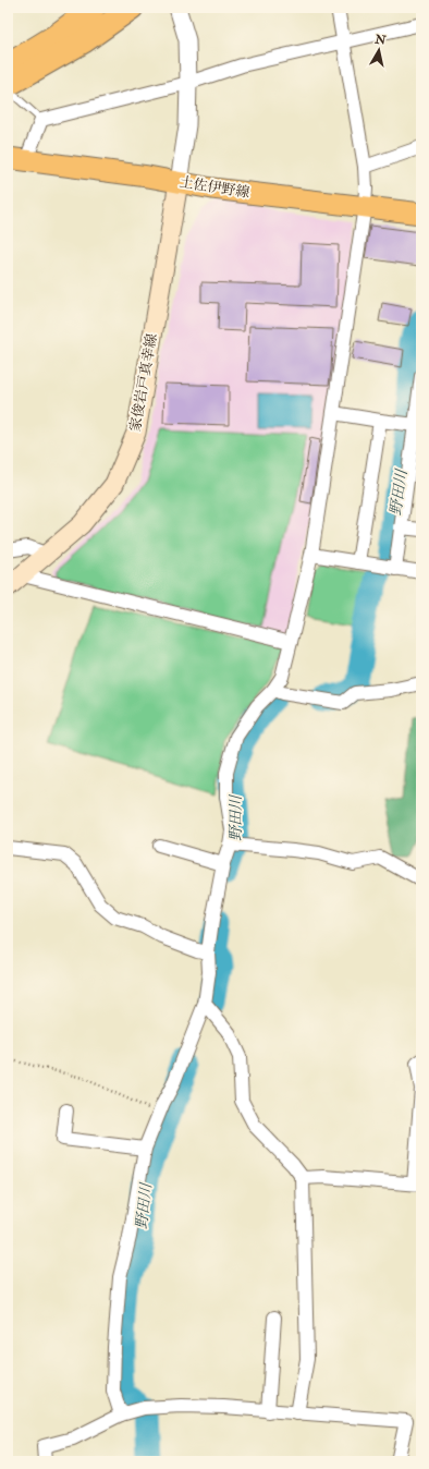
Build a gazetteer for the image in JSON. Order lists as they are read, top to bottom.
{
  "streets": {
    "main road": ["土佐伊野線", "家俊岩戸真幸線"]
  },
  "crossings": [
    ["土佐伊野線", "家俊岩戸真幸線"]
  ],
  "water": ["野田川"],
  "north": "top"
}
